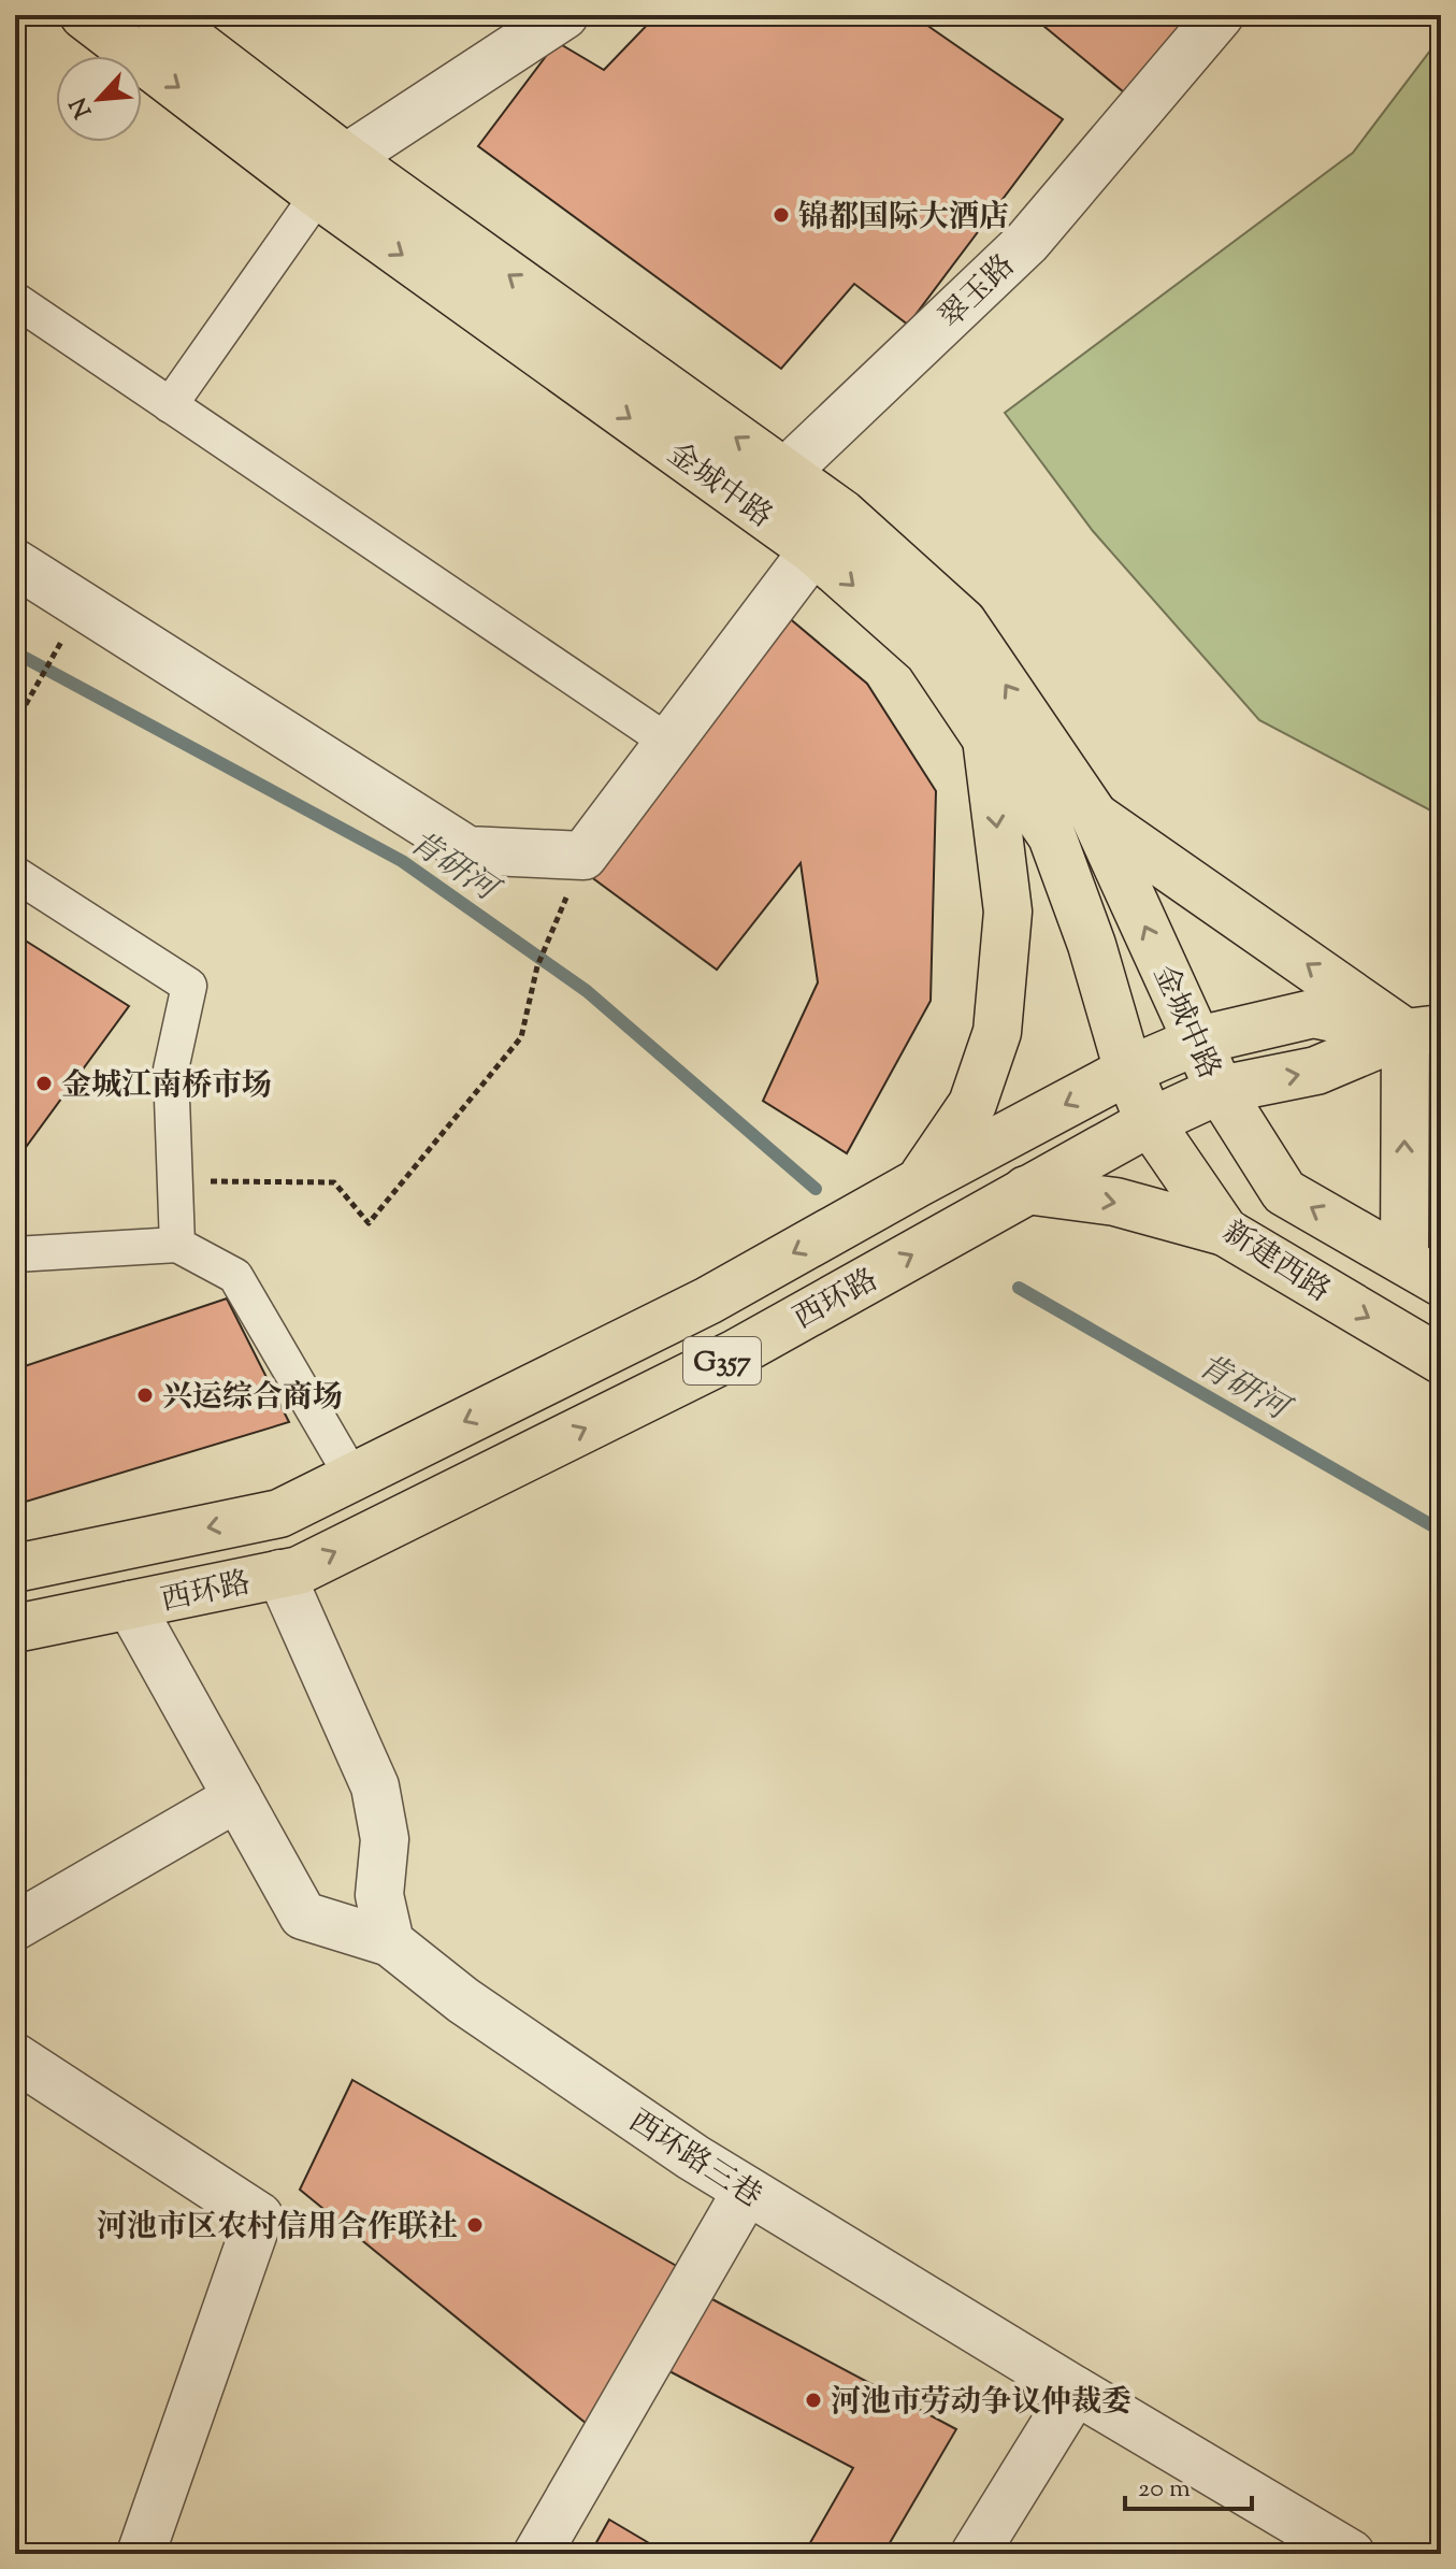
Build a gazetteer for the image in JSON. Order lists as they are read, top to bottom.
{
  "streets": {
    "main road": [
      "金城中路",
      "新建西路",
      "西环路",
      "G357"
    ],
    "street": ["翠玉路", "西环路三巷"]
  },
  "crossings": [
    ["翠玉路", "金城中路"],
    ["金城中路", "新建西路"],
    ["金城中路", "西环路"],
    ["新建西路", "西环路"]
  ],
  "water": ["肯研河"],
  "places": [
    "锦都国际大酒店",
    "金城江南桥市场",
    "兴运综合商场",
    "河池市区农村信用合作联社",
    "河池市劳动争议仲裁委"
  ],
  "scale_bar": "20 m",
  "north": "bottom left"
}
